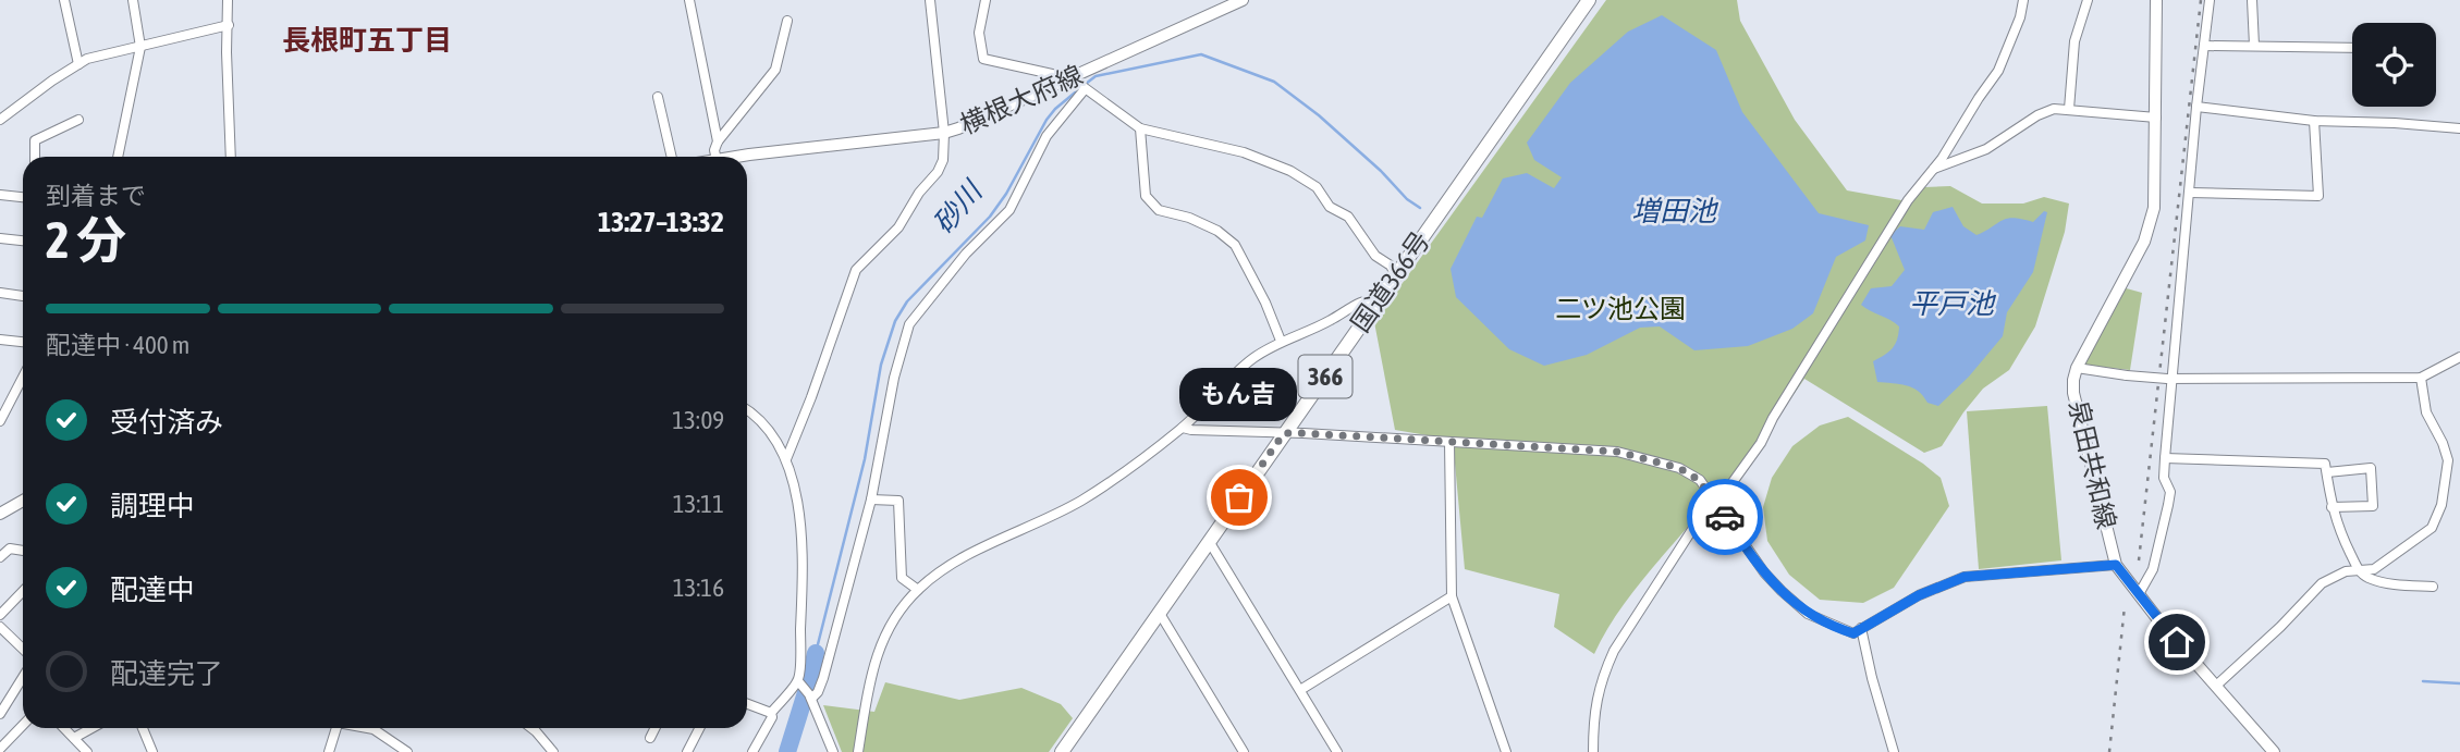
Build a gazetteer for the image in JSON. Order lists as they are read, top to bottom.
{
  "streets": {
    "highway": ["国道366号", "366"],
    "main road": ["横根大府線", "泉田共和線"]
  },
  "districts": ["長根町五丁目"],
  "water": ["砂川", "増田池", "平戸池"],
  "parks": ["二ツ池公園"],
  "places": ["もん吉"],
  "page": {
    "heading": ["2 分", "到着まで", "13:27–13:32"],
    "bar": "配達中 · 400 m",
    "bubble": "もん吉",
    "list": [
      ["受付済み", "13:09"],
      ["調理中", "13:11"],
      ["配達中", "13:16"],
      "配達完了"
    ]
  }
}
